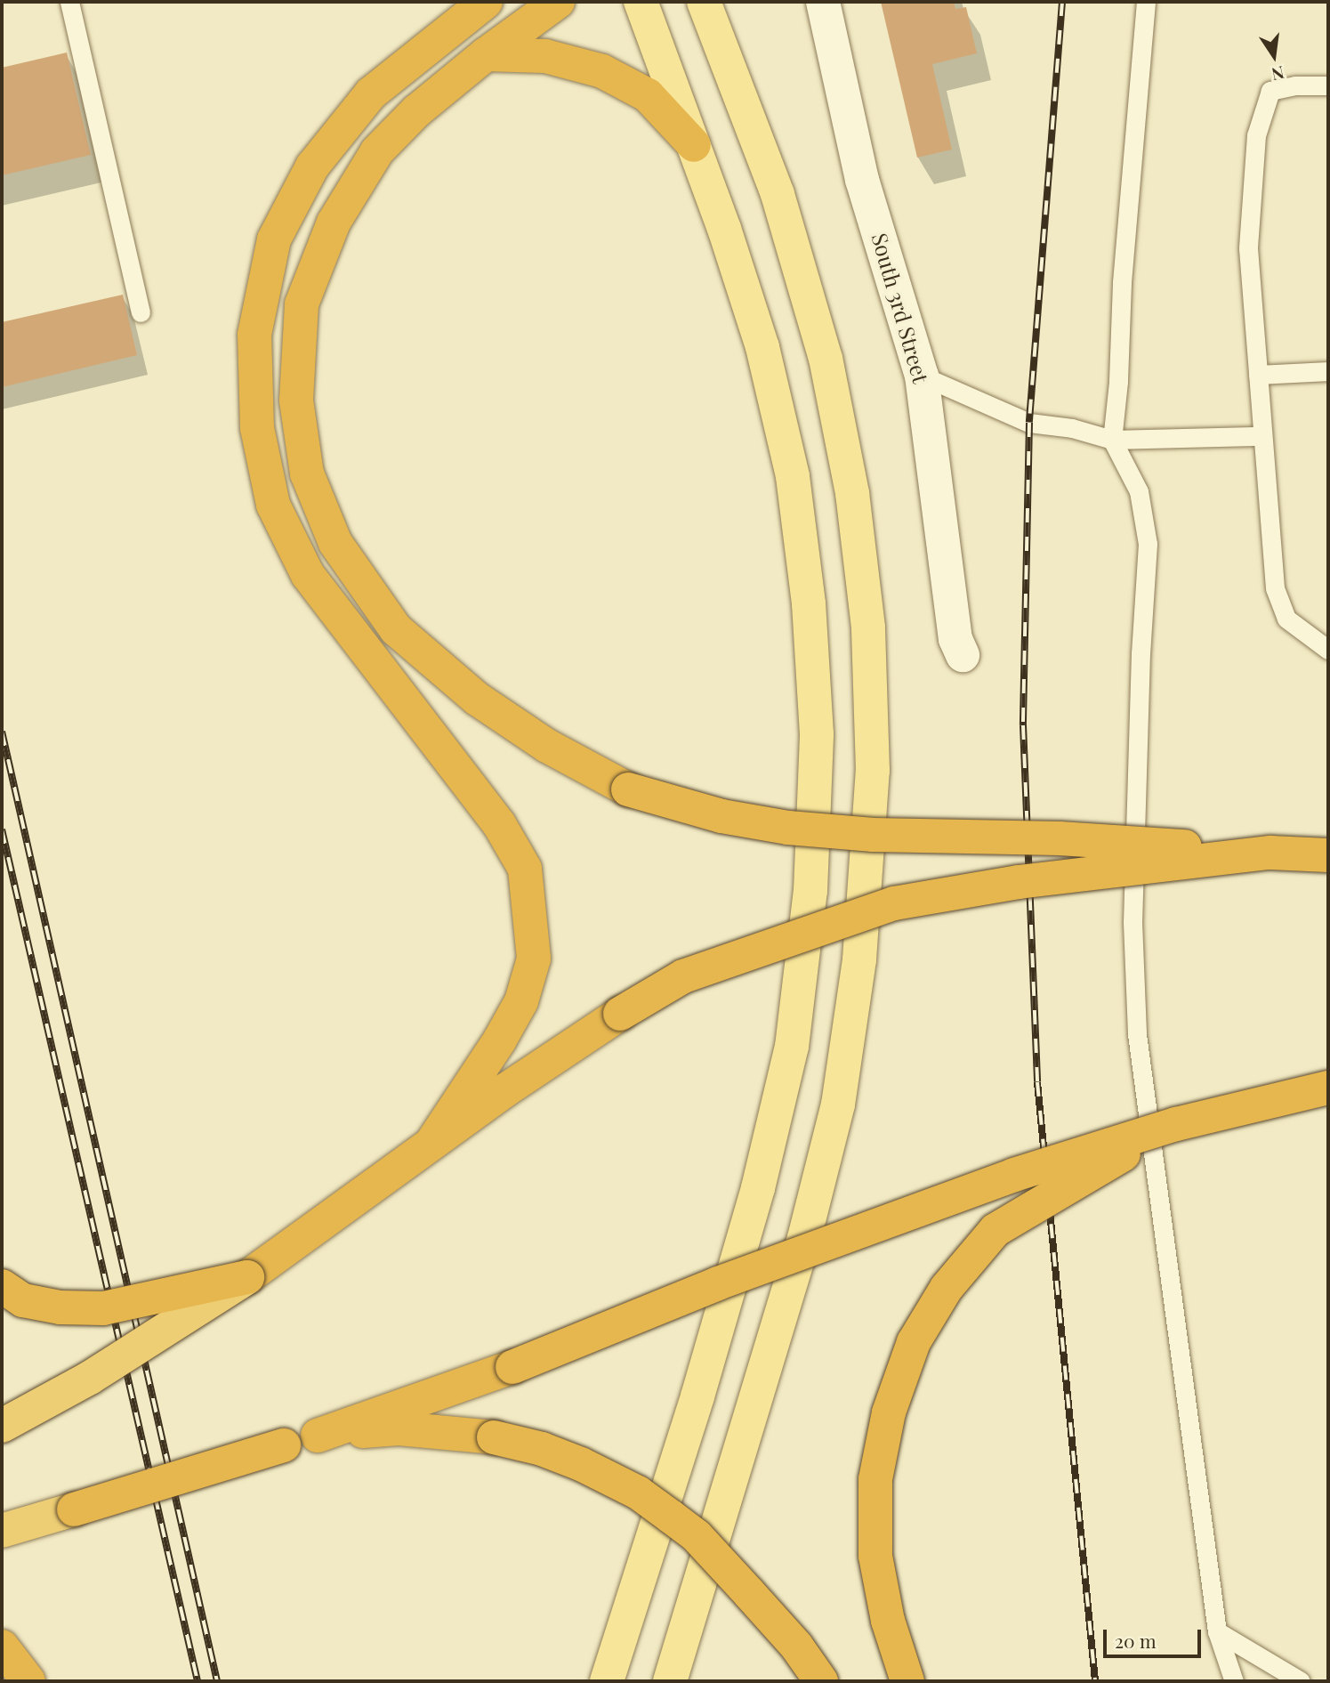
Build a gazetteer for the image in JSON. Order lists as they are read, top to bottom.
{
  "streets": {
    "street": ["South 3rd Street"]
  },
  "scale_bar": "20 m",
  "north": "bottom"
}
